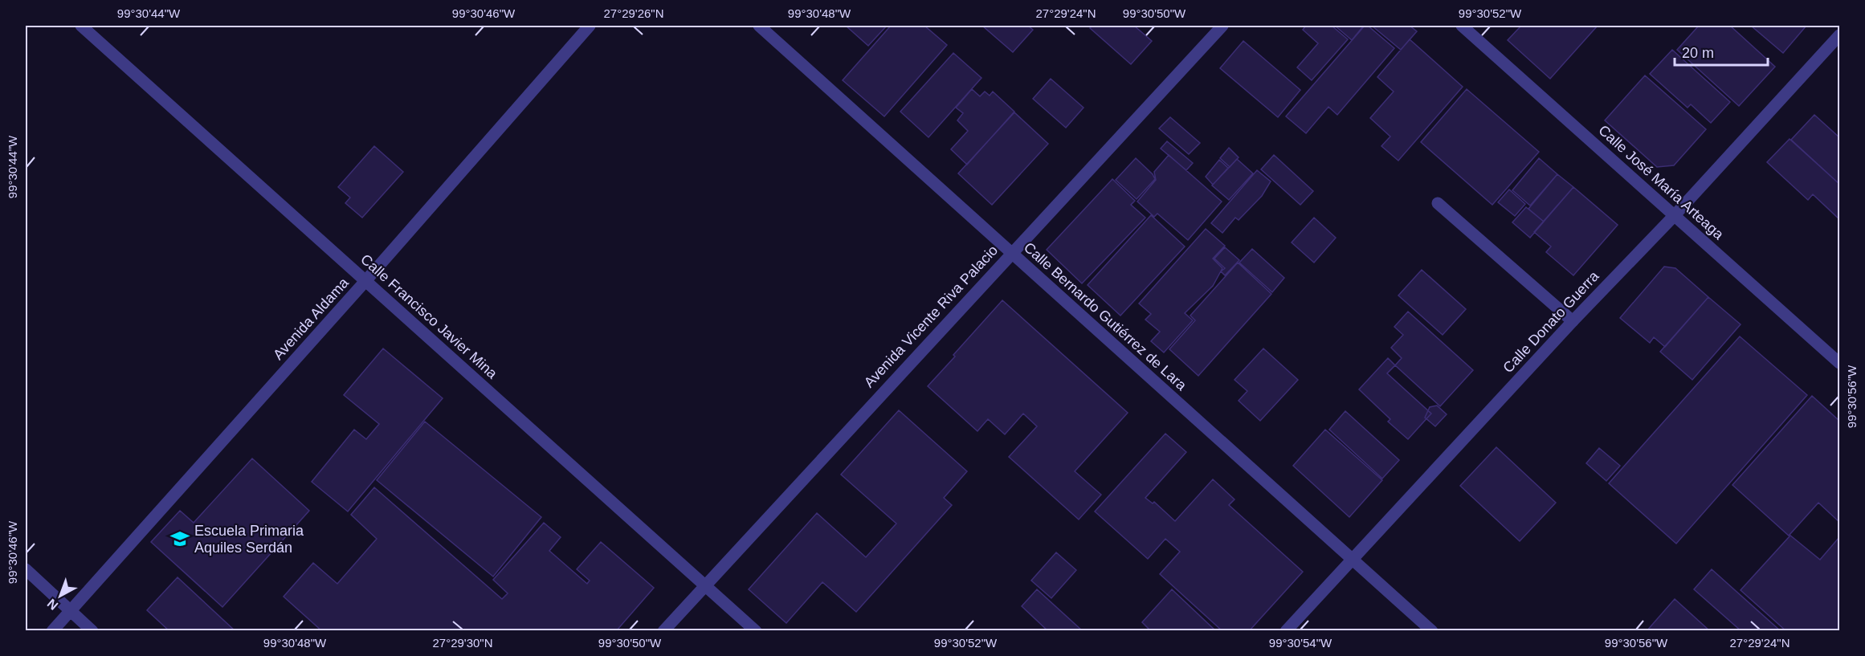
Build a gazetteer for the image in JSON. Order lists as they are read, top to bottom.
{
  "streets": {
    "street": [
      "Calle José María Arteaga",
      "Calle Francisco Javier Mina",
      "Avenida Vicente Riva Palacio",
      "Calle Bernardo Gutiérrez de Lara",
      "Avenida Aldama",
      "Calle Donato Guerra"
    ]
  },
  "crossings": [
    ["Calle José María Arteaga", "Calle Donato Guerra"],
    ["Calle Francisco Javier Mina", "Avenida Vicente Riva Palacio"],
    ["Calle Francisco Javier Mina", "Avenida Aldama"],
    ["Avenida Vicente Riva Palacio", "Calle Bernardo Gutiérrez de Lara"],
    ["Calle Bernardo Gutiérrez de Lara", "Calle Donato Guerra"]
  ],
  "places": {
    "school or university": ["Escuela Primaria Aquiles Serdán"]
  },
  "scale_bar": "20 m",
  "north": "bottom left",
  "coordinates": [
    "99°30'44\"W",
    "99°30'46\"W",
    "27°29'26\"N",
    "99°30'48\"W",
    "27°29'24\"N",
    "99°30'50\"W",
    "99°30'52\"W",
    "99°30'56\"W",
    "27°29'30\"N",
    "99°30'54\"W"
  ]
}
